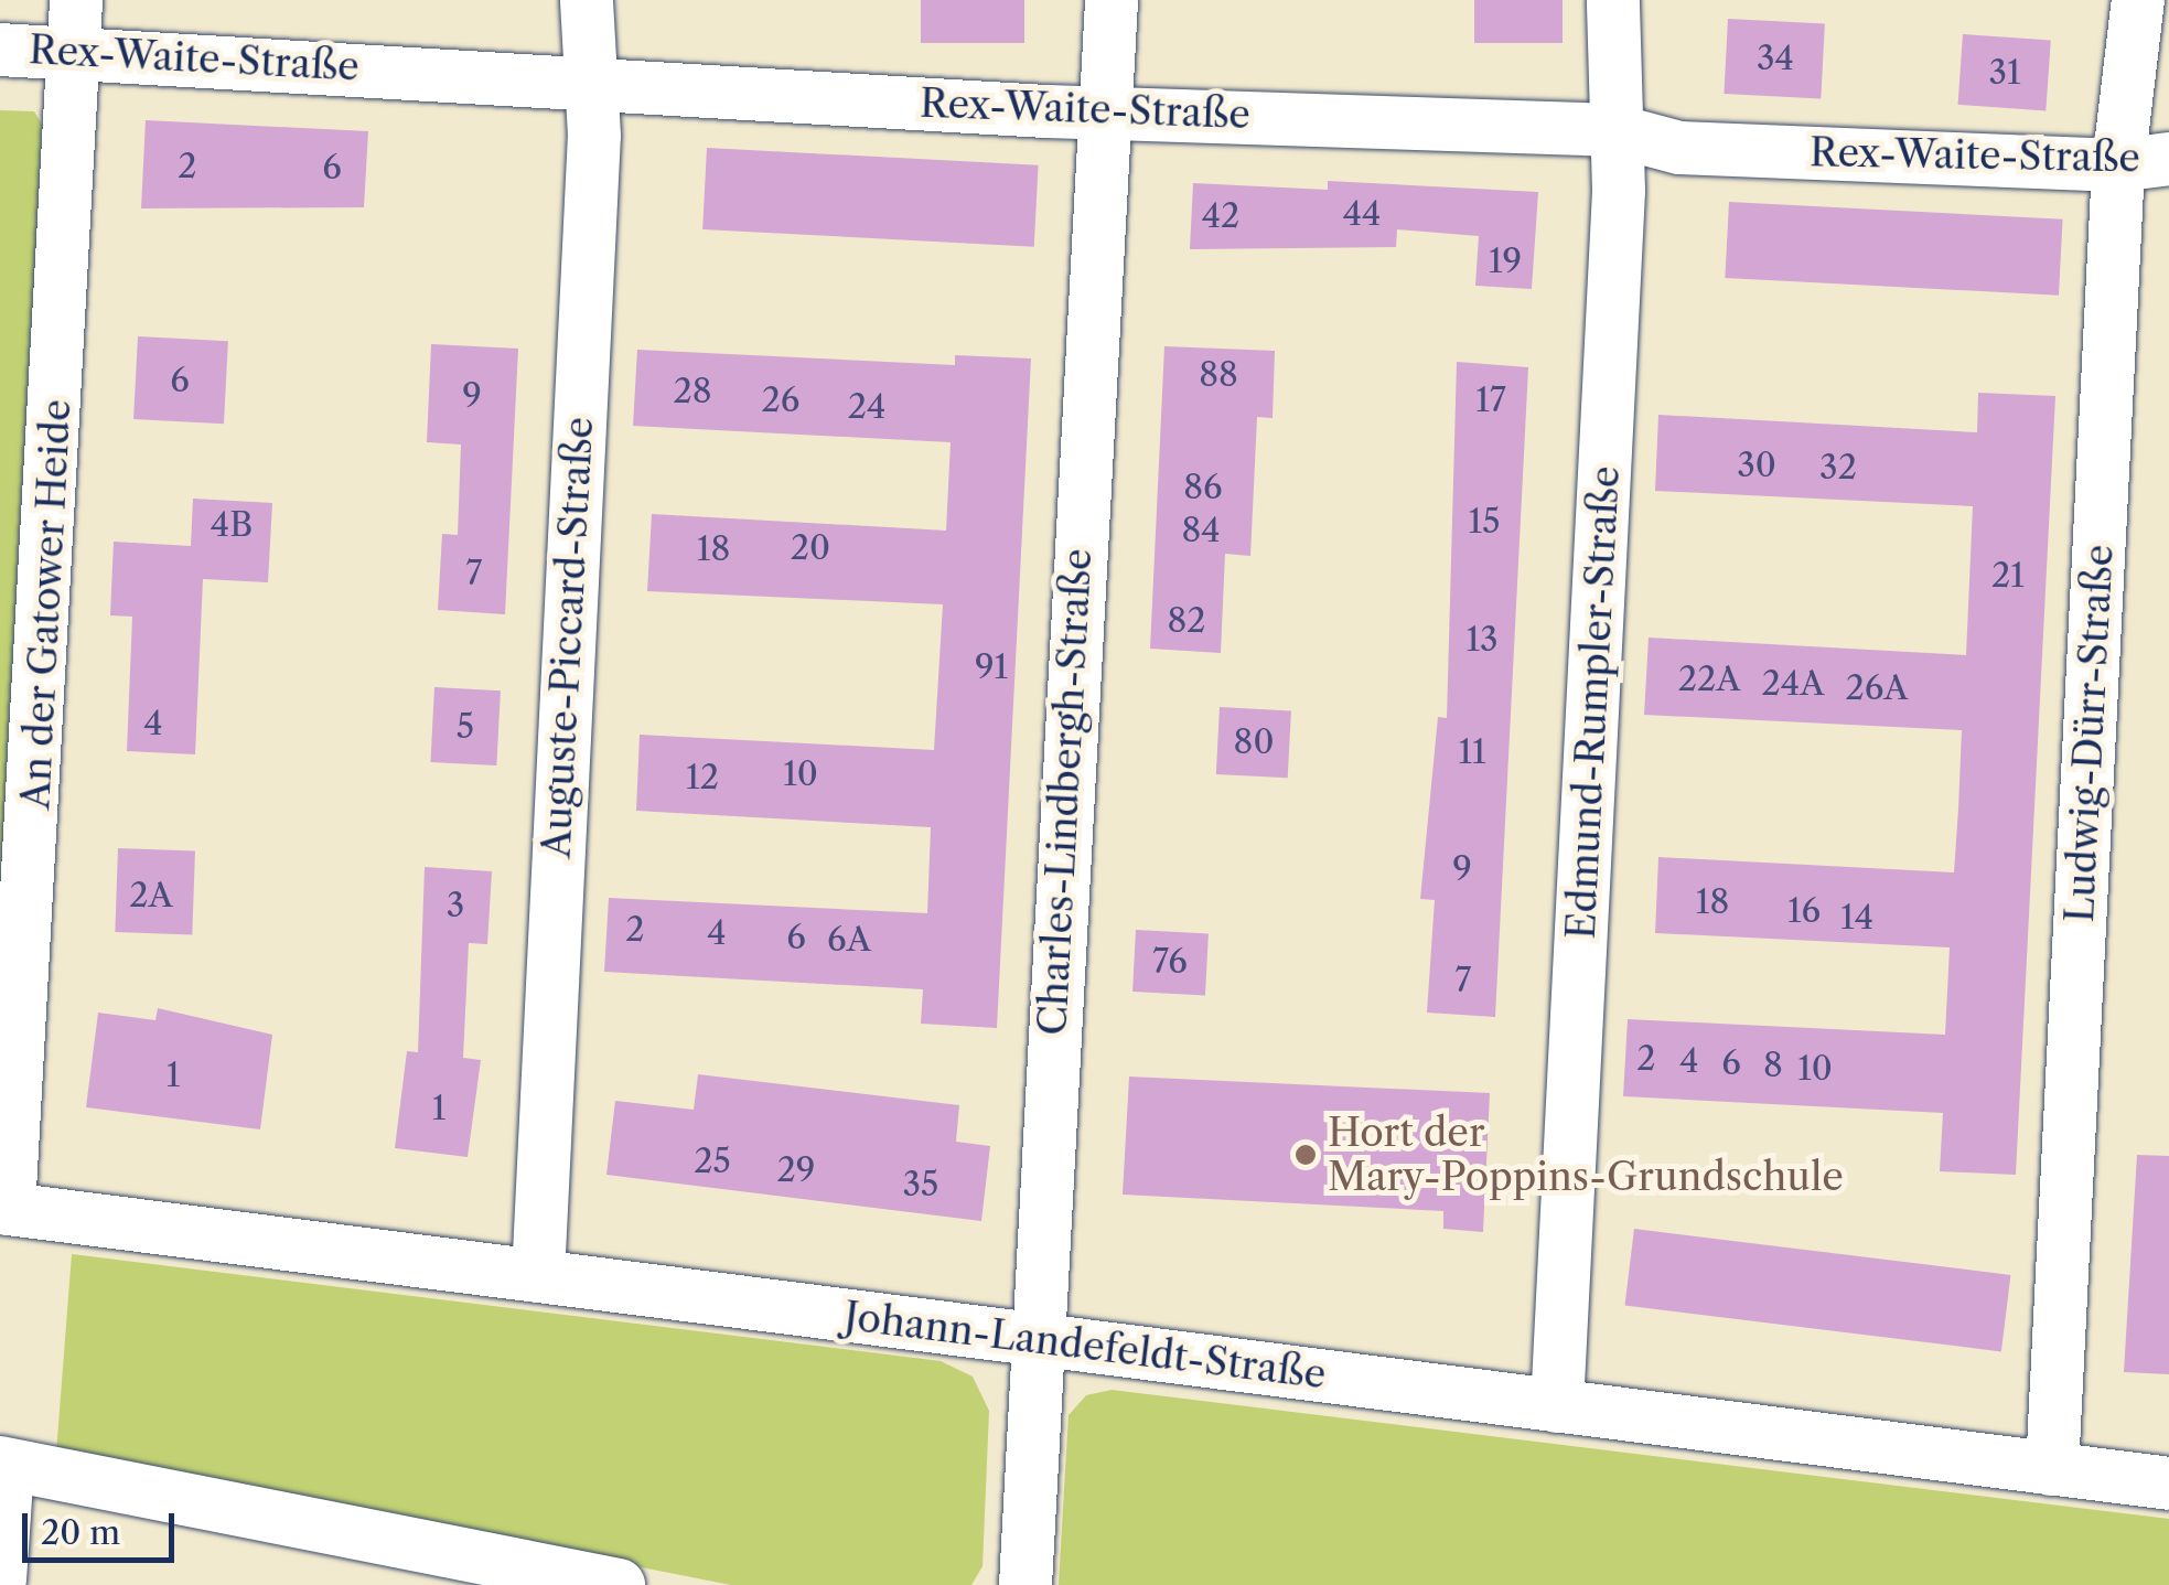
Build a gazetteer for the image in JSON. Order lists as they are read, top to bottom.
{
  "streets": {
    "street": [
      "Rex-Waite-Straße",
      "An der Gatower Heide",
      "Auguste-Piccard-Straße",
      "Edmund-Rumpler-Straße",
      "Ludwig-Dürr-Straße",
      "Charles-Lindbergh-Straße",
      "Johann-Landefeldt-Straße"
    ]
  },
  "crossings": [
    ["Rex-Waite-Straße", "An der Gatower Heide"],
    ["Rex-Waite-Straße", "Auguste-Piccard-Straße"],
    ["Rex-Waite-Straße", "Edmund-Rumpler-Straße"],
    ["Rex-Waite-Straße", "Ludwig-Dürr-Straße"],
    ["Rex-Waite-Straße", "Charles-Lindbergh-Straße"],
    ["An der Gatower Heide", "Johann-Landefeldt-Straße"],
    ["Auguste-Piccard-Straße", "Johann-Landefeldt-Straße"],
    ["Edmund-Rumpler-Straße", "Johann-Landefeldt-Straße"],
    ["Ludwig-Dürr-Straße", "Johann-Landefeldt-Straße"],
    ["Charles-Lindbergh-Straße", "Johann-Landefeldt-Straße"]
  ],
  "places": ["Hort der Mary-Poppins-Grundschule"],
  "house_numbers": [
    "34",
    "31",
    "2",
    "6",
    "44",
    "42",
    "19",
    "88",
    "6",
    "28",
    "9",
    "26",
    "17",
    "24",
    "30",
    "32",
    "86",
    "15",
    "4B",
    "84",
    "20",
    "18",
    "7",
    "21",
    "82",
    "13",
    "91",
    "22A",
    "24A",
    "26A",
    "4",
    "5",
    "80",
    "11",
    "10",
    "12",
    "9",
    "2A",
    "18",
    "3",
    "16",
    "14",
    "2",
    "4",
    "6",
    "6A",
    "76",
    "7",
    "2",
    "4",
    "6",
    "8",
    "10",
    "1",
    "1",
    "25",
    "29",
    "35"
  ],
  "scale_bar": "20 m"
}
